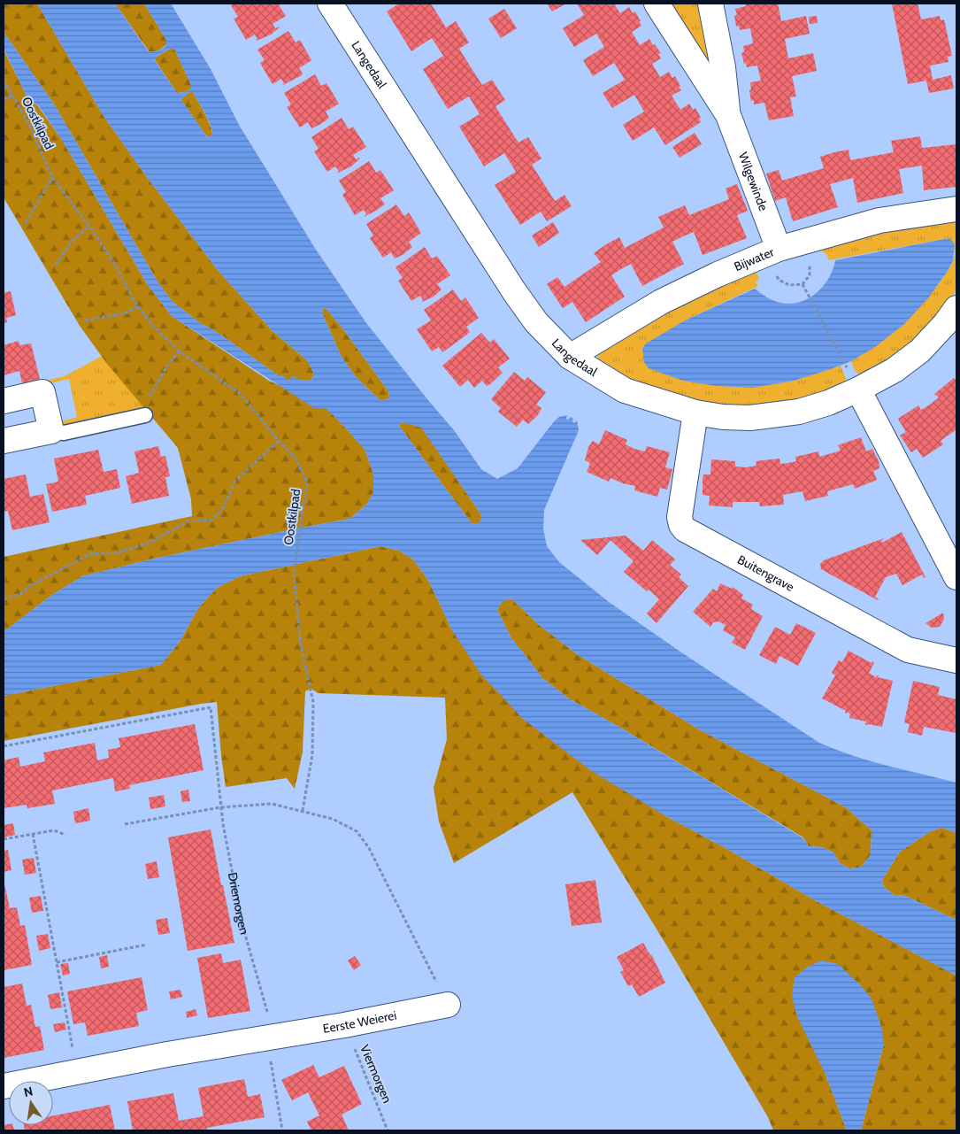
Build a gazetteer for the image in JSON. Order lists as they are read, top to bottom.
{
  "streets": {
    "street": [
      "Langedaal",
      "Wilgewinde",
      "Bijwater",
      "Buitengrave",
      "Eerste Weierei"
    ],
    "path": ["Oostkilpad", "Driemorgen", "Viermorgen"]
  },
  "crossings": [
    ["Langedaal", "Bijwater"],
    ["Langedaal", "Buitengrave"],
    ["Wilgewinde", "Bijwater"],
    ["Driemorgen", "Eerste Weierei"],
    ["Eerste Weierei", "Viermorgen"]
  ],
  "north": "top"
}
